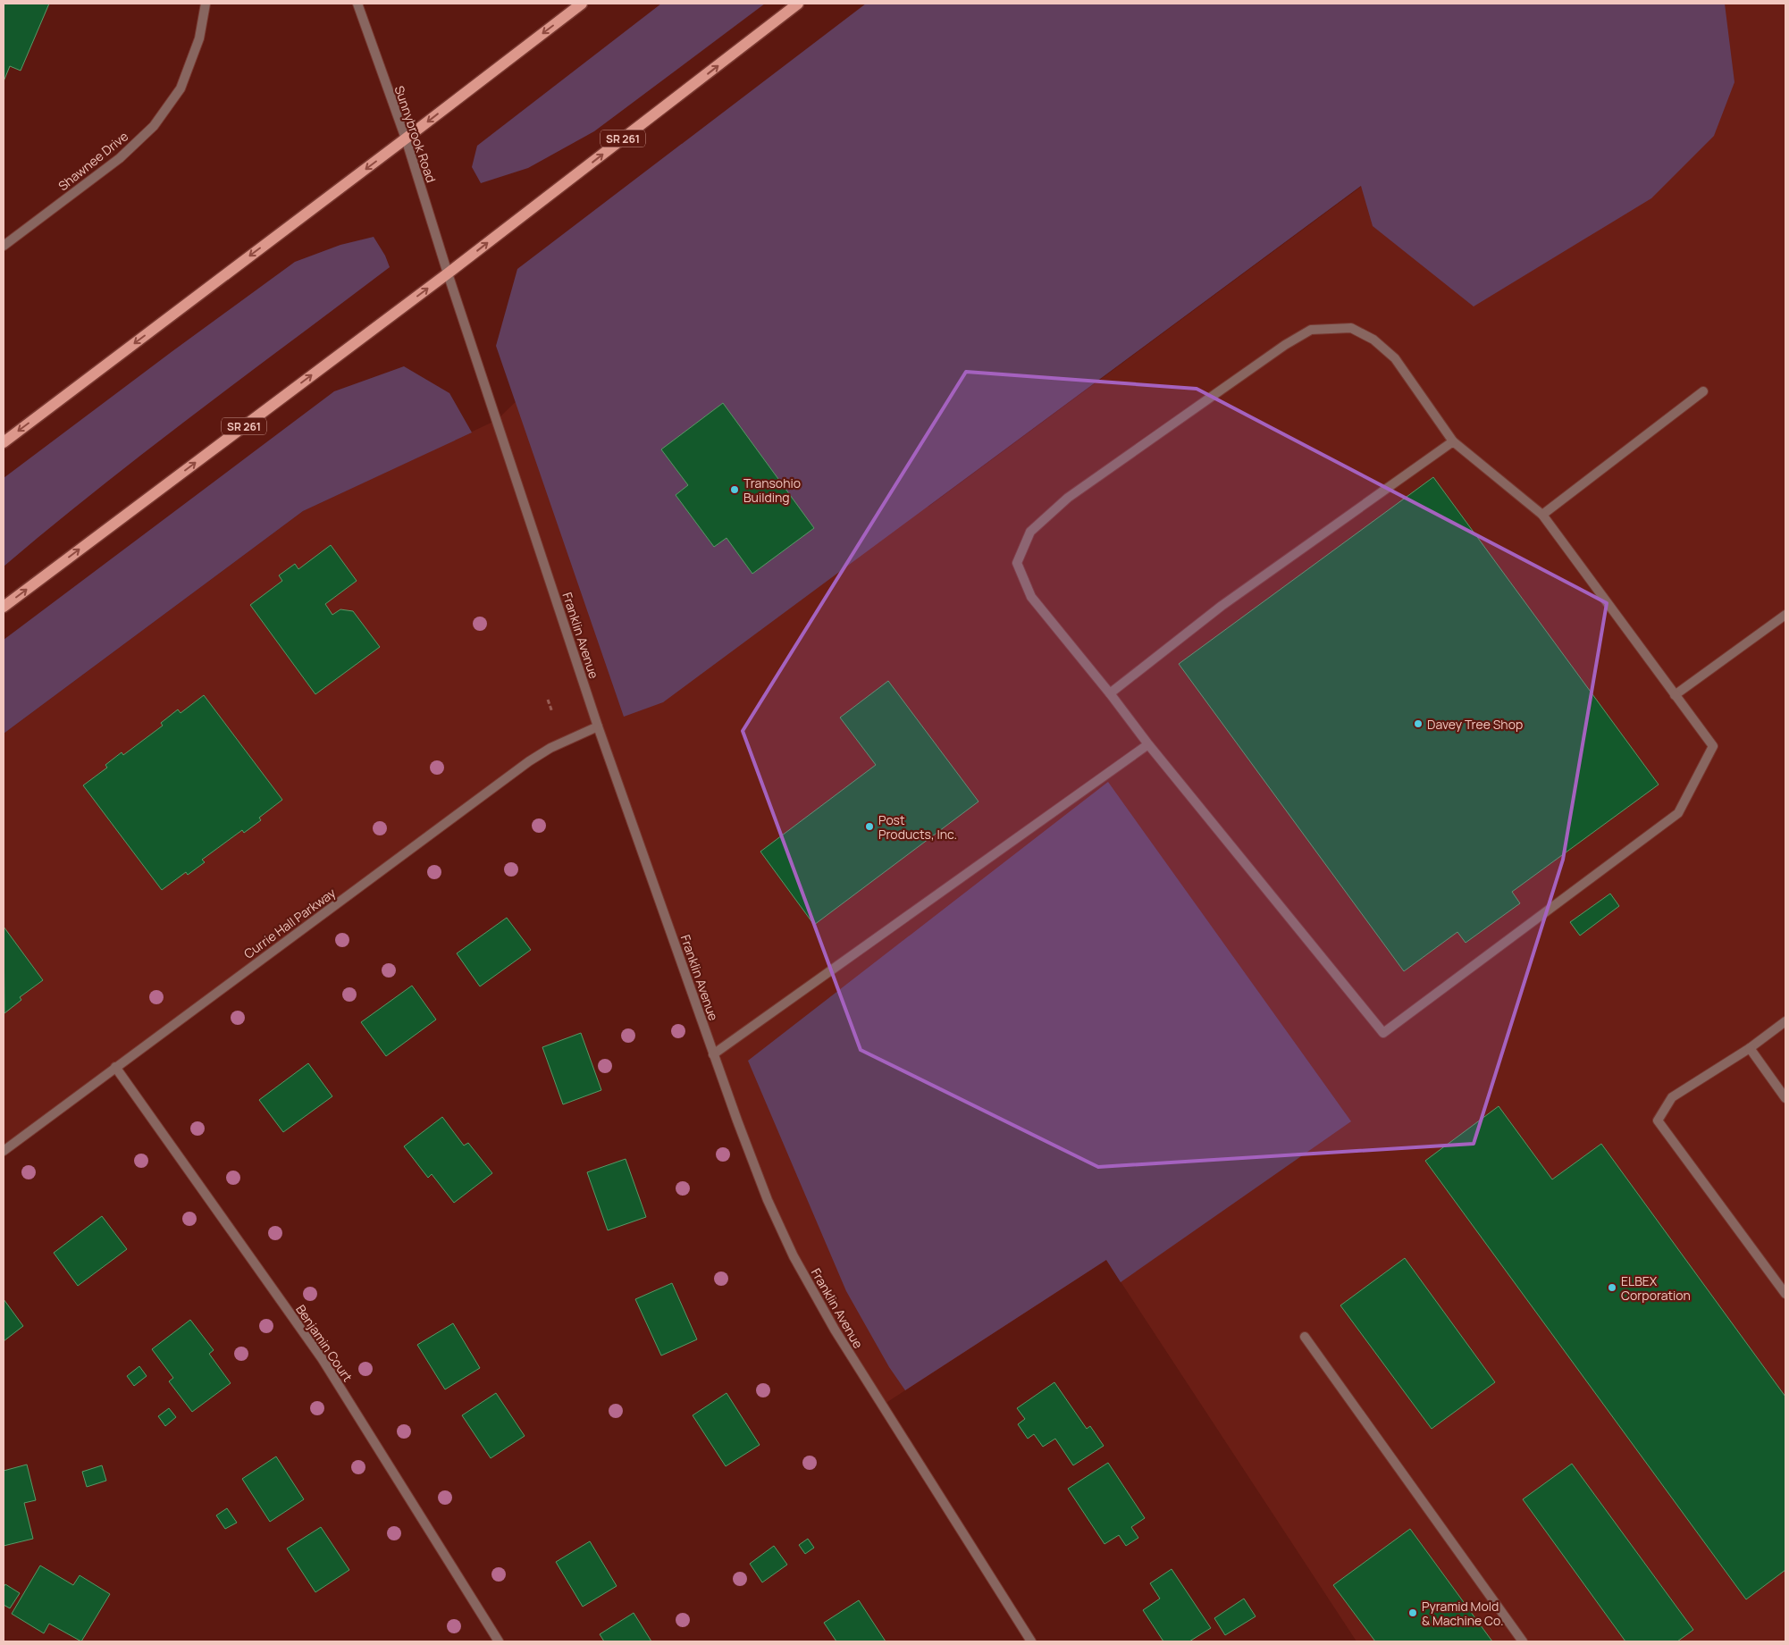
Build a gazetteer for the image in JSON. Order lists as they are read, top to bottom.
{
  "streets": {
    "main road": ["SR 261"],
    "street": [
      "Sunnybrook Road",
      "Shawnee Drive",
      "Franklin Avenue",
      "Currie Hall Parkway",
      "Benjamin Court"
    ]
  },
  "crossings": [
    ["Sunnybrook Road", "SR 261"],
    ["Sunnybrook Road", "Franklin Avenue"],
    ["SR 261", "Franklin Avenue"],
    ["Franklin Avenue", "Currie Hall Parkway"],
    ["Currie Hall Parkway", "Benjamin Court"]
  ],
  "places": [
    "Transohio Building",
    "Davey Tree Shop",
    "Post Products, Inc.",
    "ELBEX Corporation",
    "Pyramid Mold & Machine Co."
  ]
}
